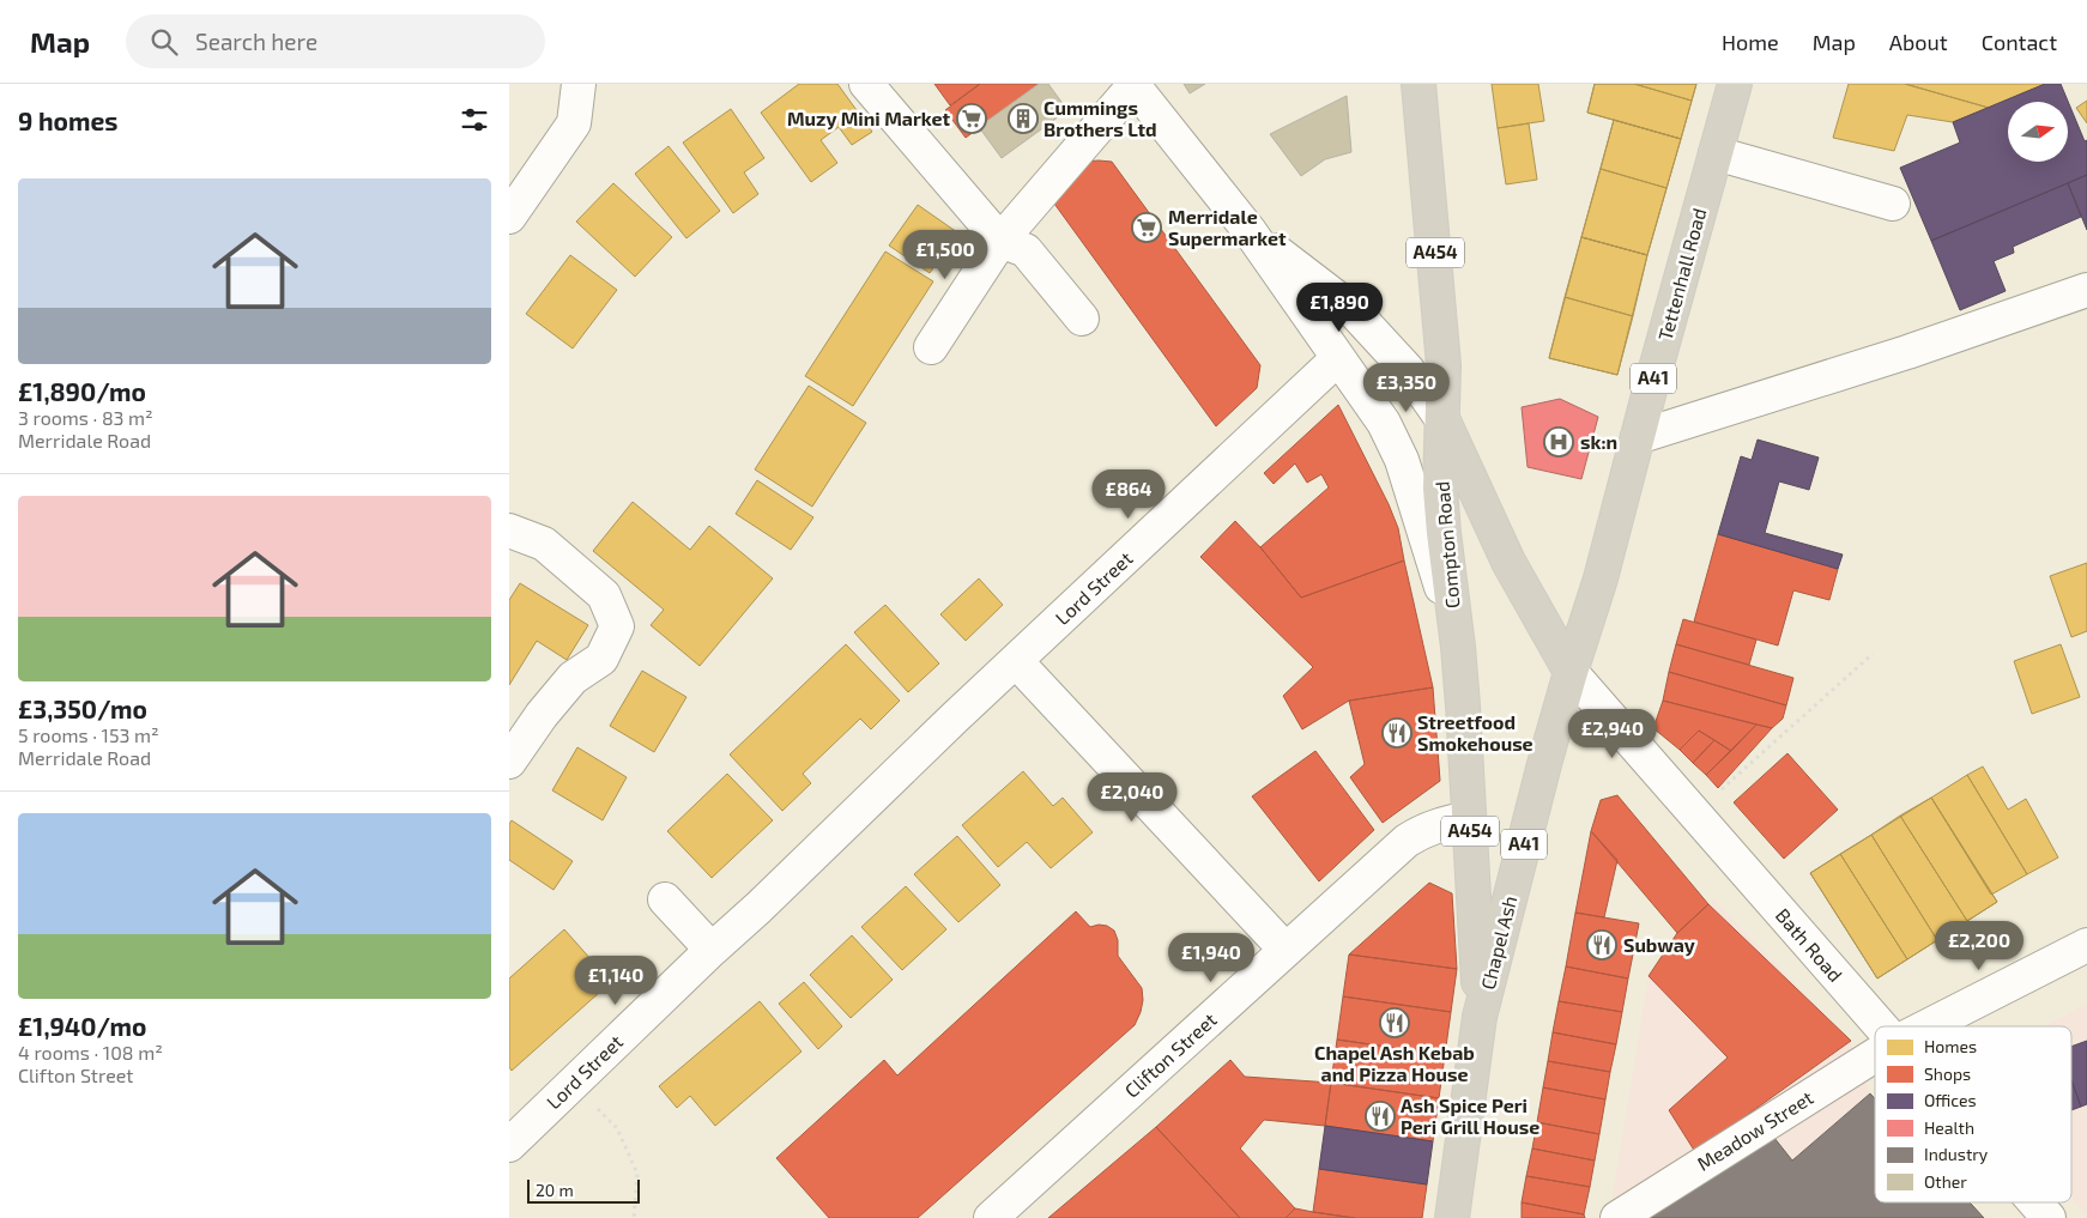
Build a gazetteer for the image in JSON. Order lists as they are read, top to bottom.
{
  "streets": {
    "highway": [
      "A454",
      "Tettenhall Road",
      "A41",
      "Compton Road",
      "Chapel Ash"
    ],
    "street": [
      "Lord Street",
      "Bath Road",
      "Clifton Street",
      "Meadow Street"
    ]
  },
  "crossings": [
    ["A454", "Compton Road"],
    ["A454", "Chapel Ash"],
    ["A454", "Clifton Street"],
    ["Tettenhall Road", "Chapel Ash"],
    ["Tettenhall Road", "Bath Road"],
    ["Chapel Ash", "Bath Road"]
  ],
  "places": {
    "supermarket": ["Muzy Mini Market", "Merridale Supermarket"],
    "building": ["Cummings Brothers Ltd"],
    "hospital": ["sk:n"],
    "restaurant": [
      "Streetfood Smokehouse",
      "Subway",
      "Chapel Ash Kebab and Pizza House",
      "Ash Spice Peri Peri Grill House"
    ]
  },
  "legend": [
    "Homes",
    "Shops",
    "Offices",
    "Health",
    "Industry",
    "Other"
  ],
  "scale_bar": "20 m",
  "north": "right",
  "page": {
    "header": "Map",
    "search": "Search here",
    "nav": [
      "Home",
      "Map",
      "About",
      "Contact"
    ],
    "heading": "9 homes",
    "list": [
      {
        "name": "£1,890/mo",
        "note": "3 rooms · 83 m² · Merridale Road"
      },
      {
        "name": "£3,350/mo",
        "note": "5 rooms · 153 m² · Merridale Road"
      },
      {
        "name": "£1,940/mo",
        "note": "4 rooms · 108 m² · Clifton Street"
      }
    ],
    "price": [
      "£1,500",
      "£1,890",
      "£3,350",
      "£864",
      "£2,940",
      "£2,040",
      "£2,200",
      "£1,940",
      "£1,140"
    ],
    "scale": "20 m"
  }
}
